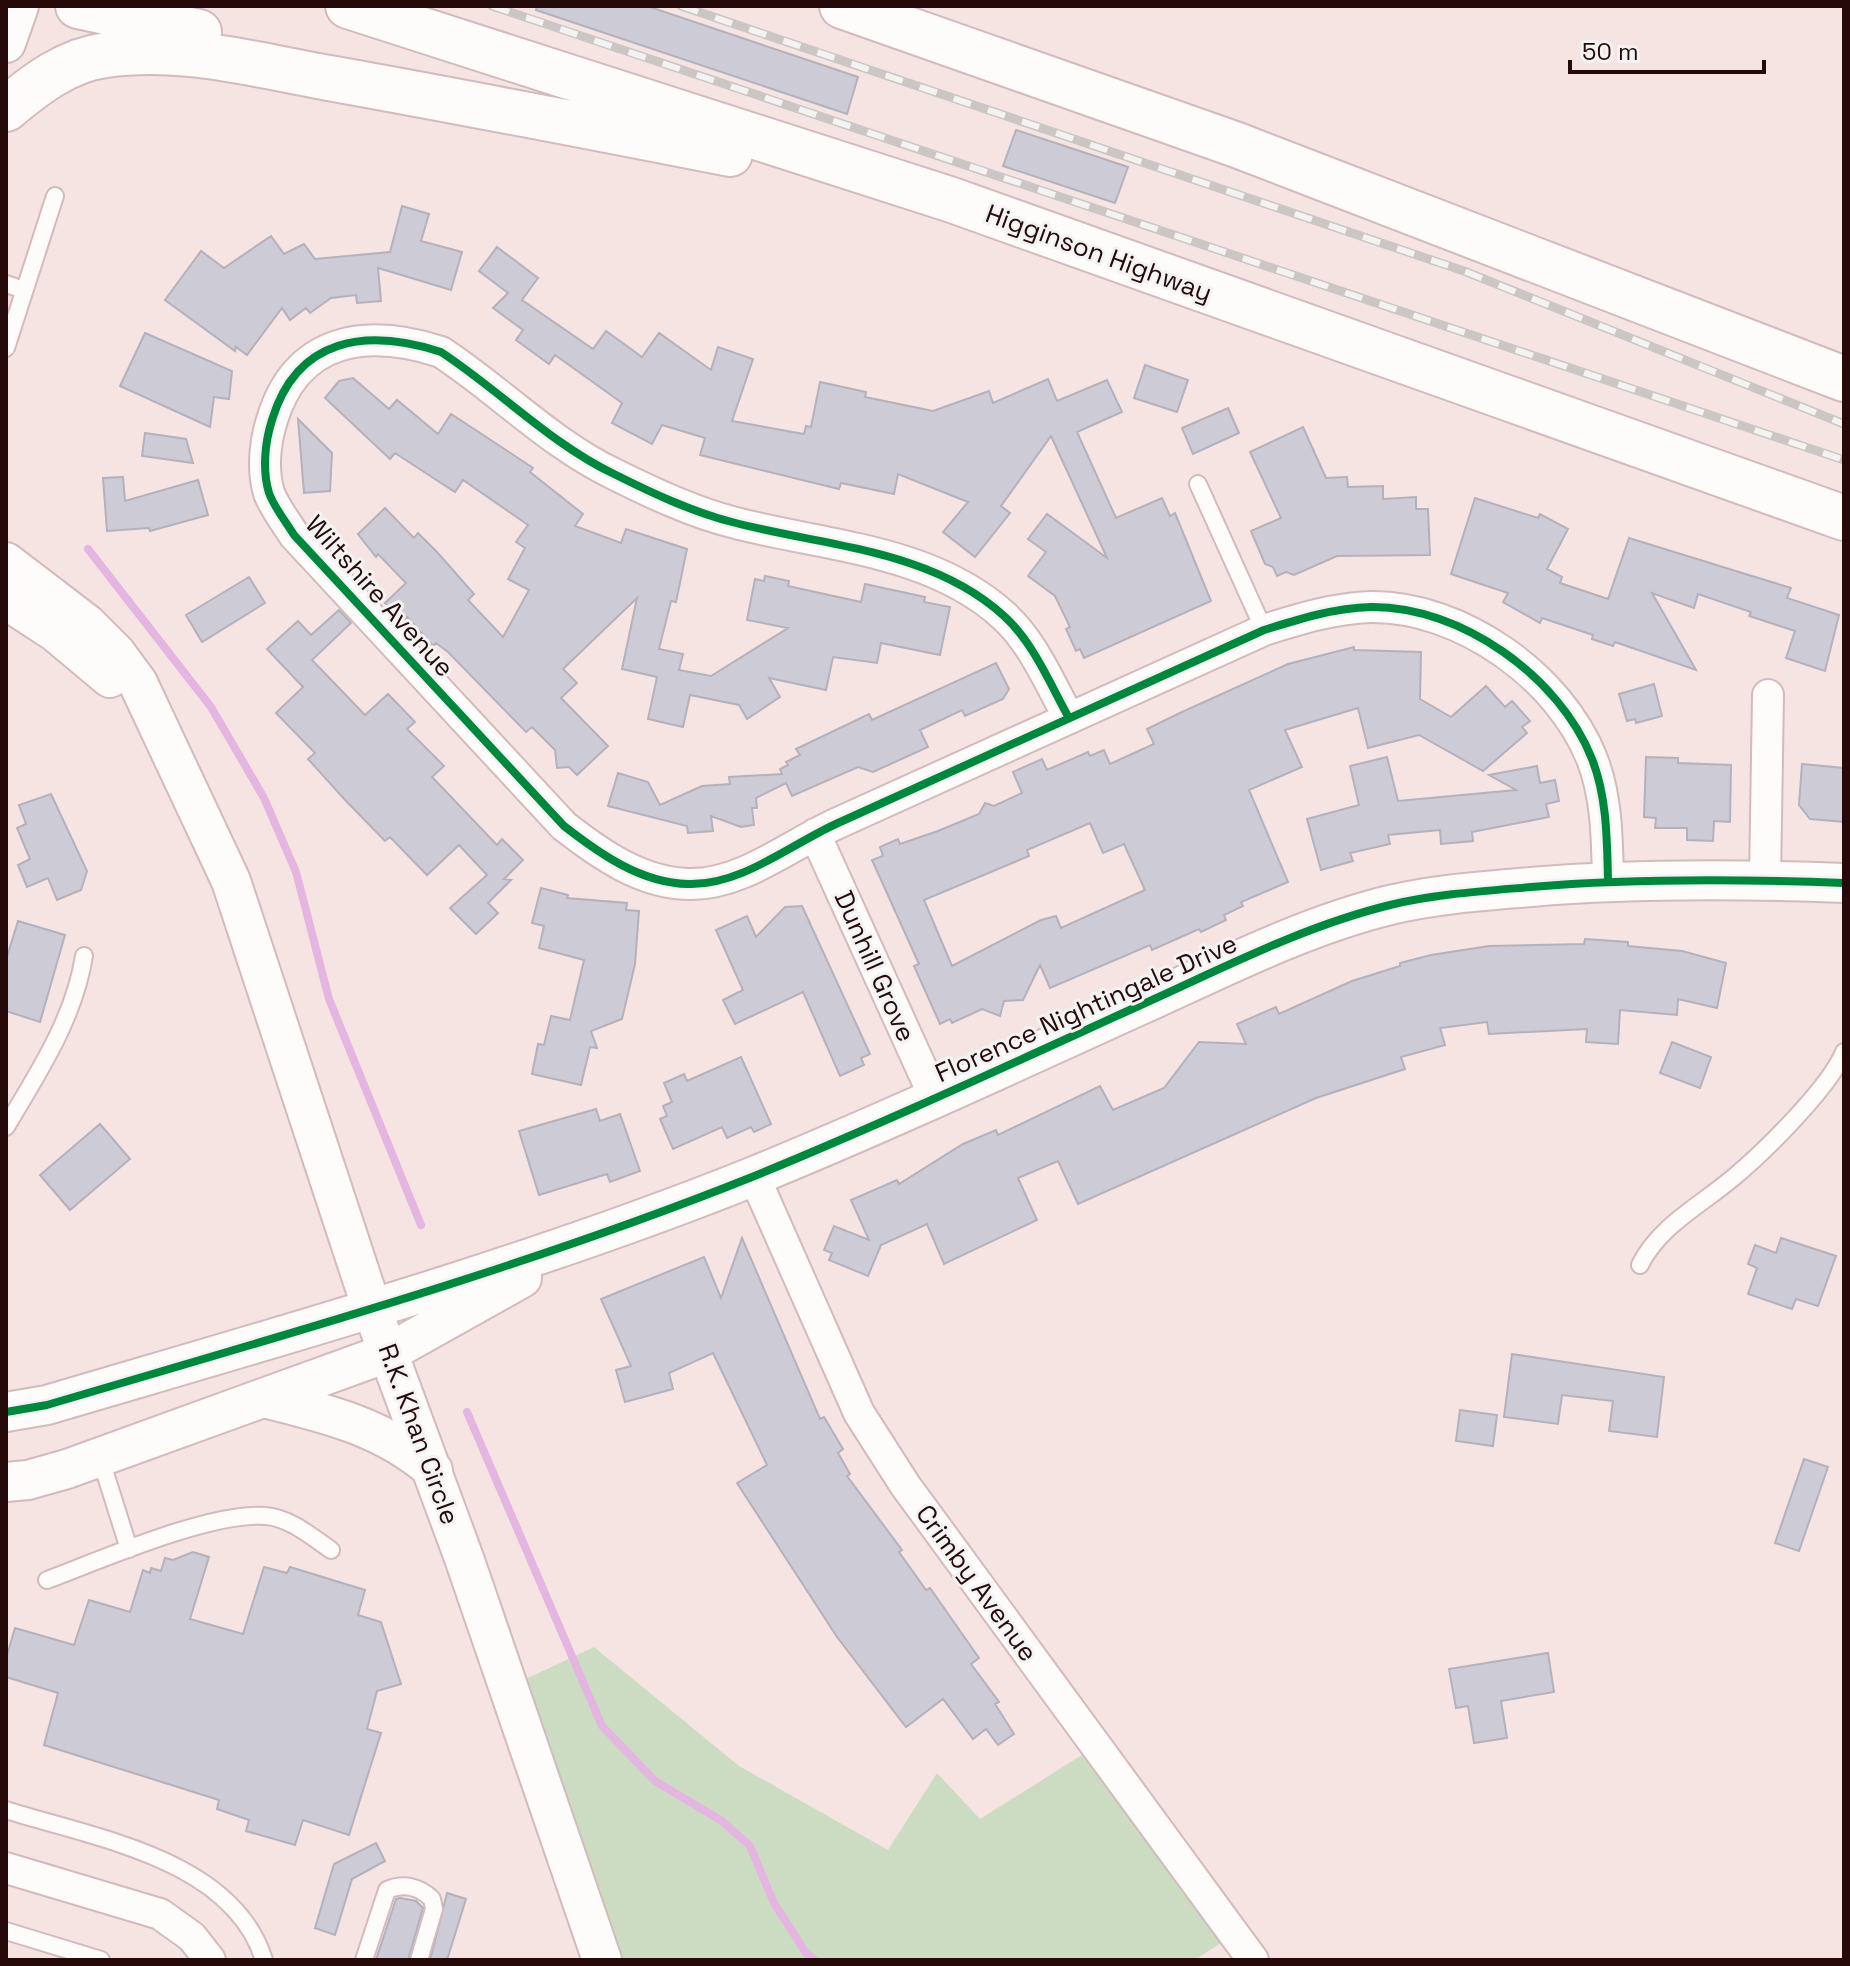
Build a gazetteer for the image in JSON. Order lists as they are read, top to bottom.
{
  "streets": {
    "highway": ["Higginson Highway"],
    "street": [
      "Wiltshire Avenue",
      "Dunhill Grove",
      "Florence Nightingale Drive",
      "R.K. Khan Circle",
      "Crimby Avenue"
    ]
  },
  "crossings": [
    ["Wiltshire Avenue", "Dunhill Grove"],
    ["Wiltshire Avenue", "Florence Nightingale Drive"],
    ["Dunhill Grove", "Florence Nightingale Drive"],
    ["Florence Nightingale Drive", "R.K. Khan Circle"],
    ["Florence Nightingale Drive", "Crimby Avenue"]
  ],
  "scale_bar": "50 m"
}
